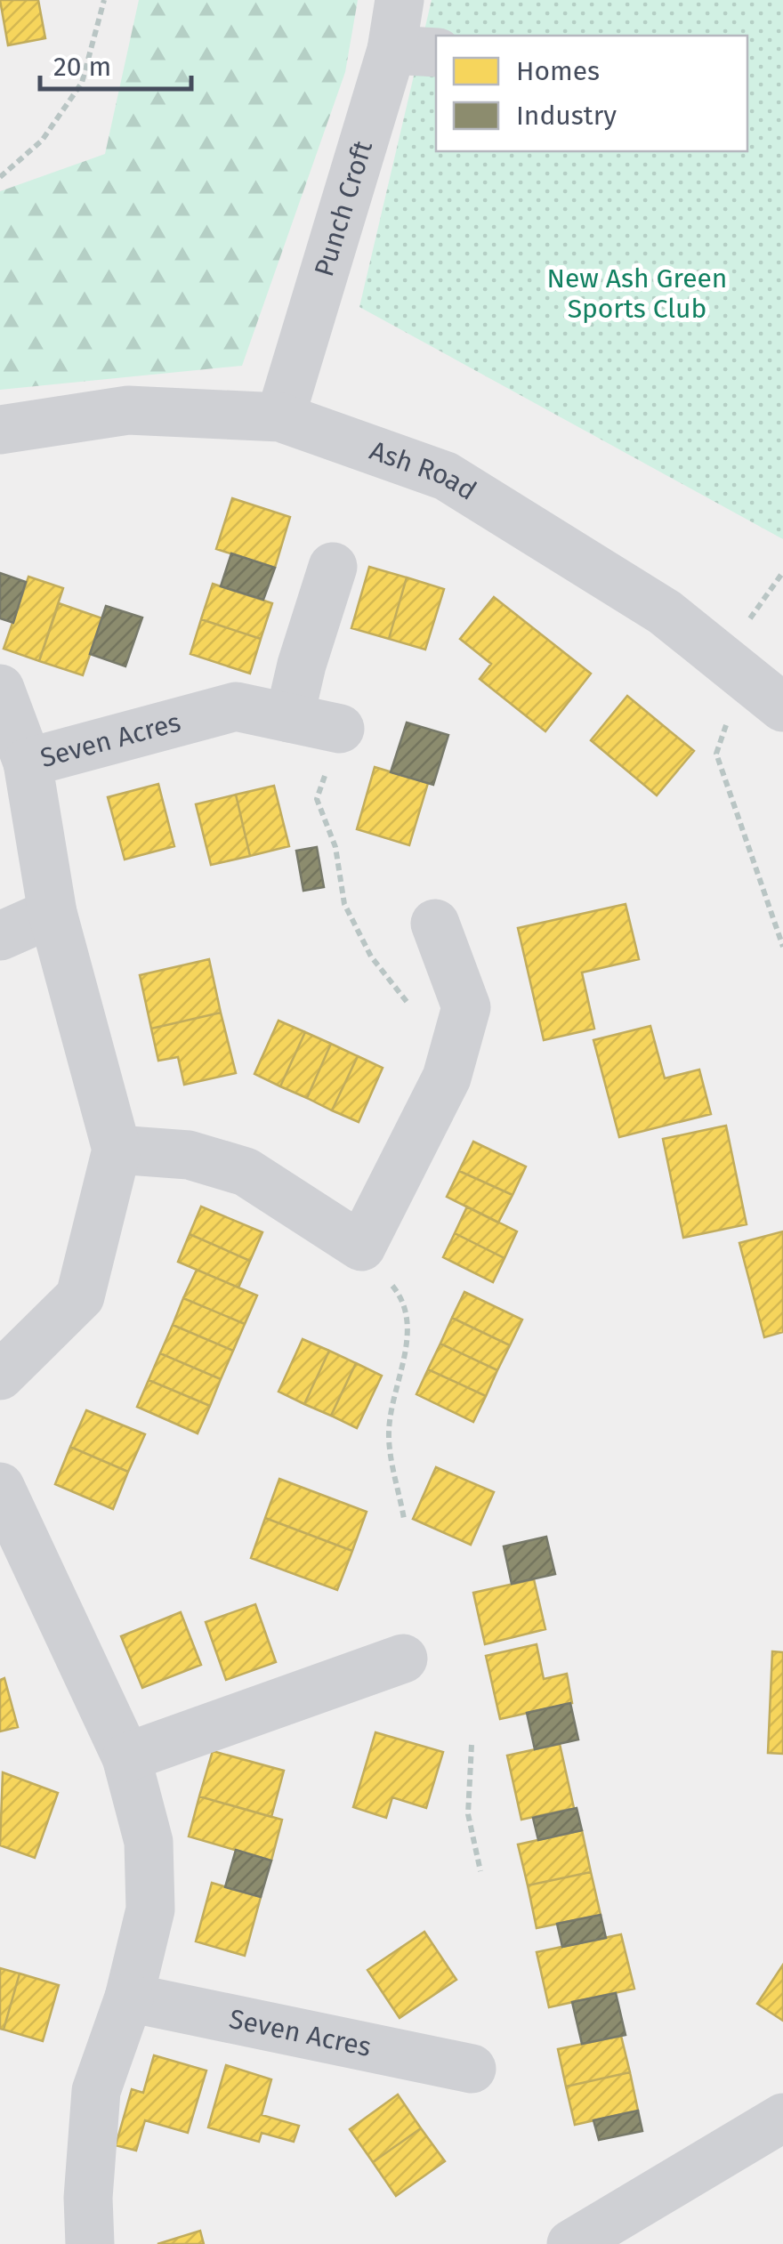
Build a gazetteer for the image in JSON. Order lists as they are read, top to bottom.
{
  "streets": {
    "street": ["Punch Croft", "Ash Road", "Seven Acres"]
  },
  "crossings": [
    ["Punch Croft", "Ash Road"]
  ],
  "parks": ["New Ash Green Sports Club"],
  "legend": ["Homes", "Industry"],
  "scale_bar": "20 m"
}
